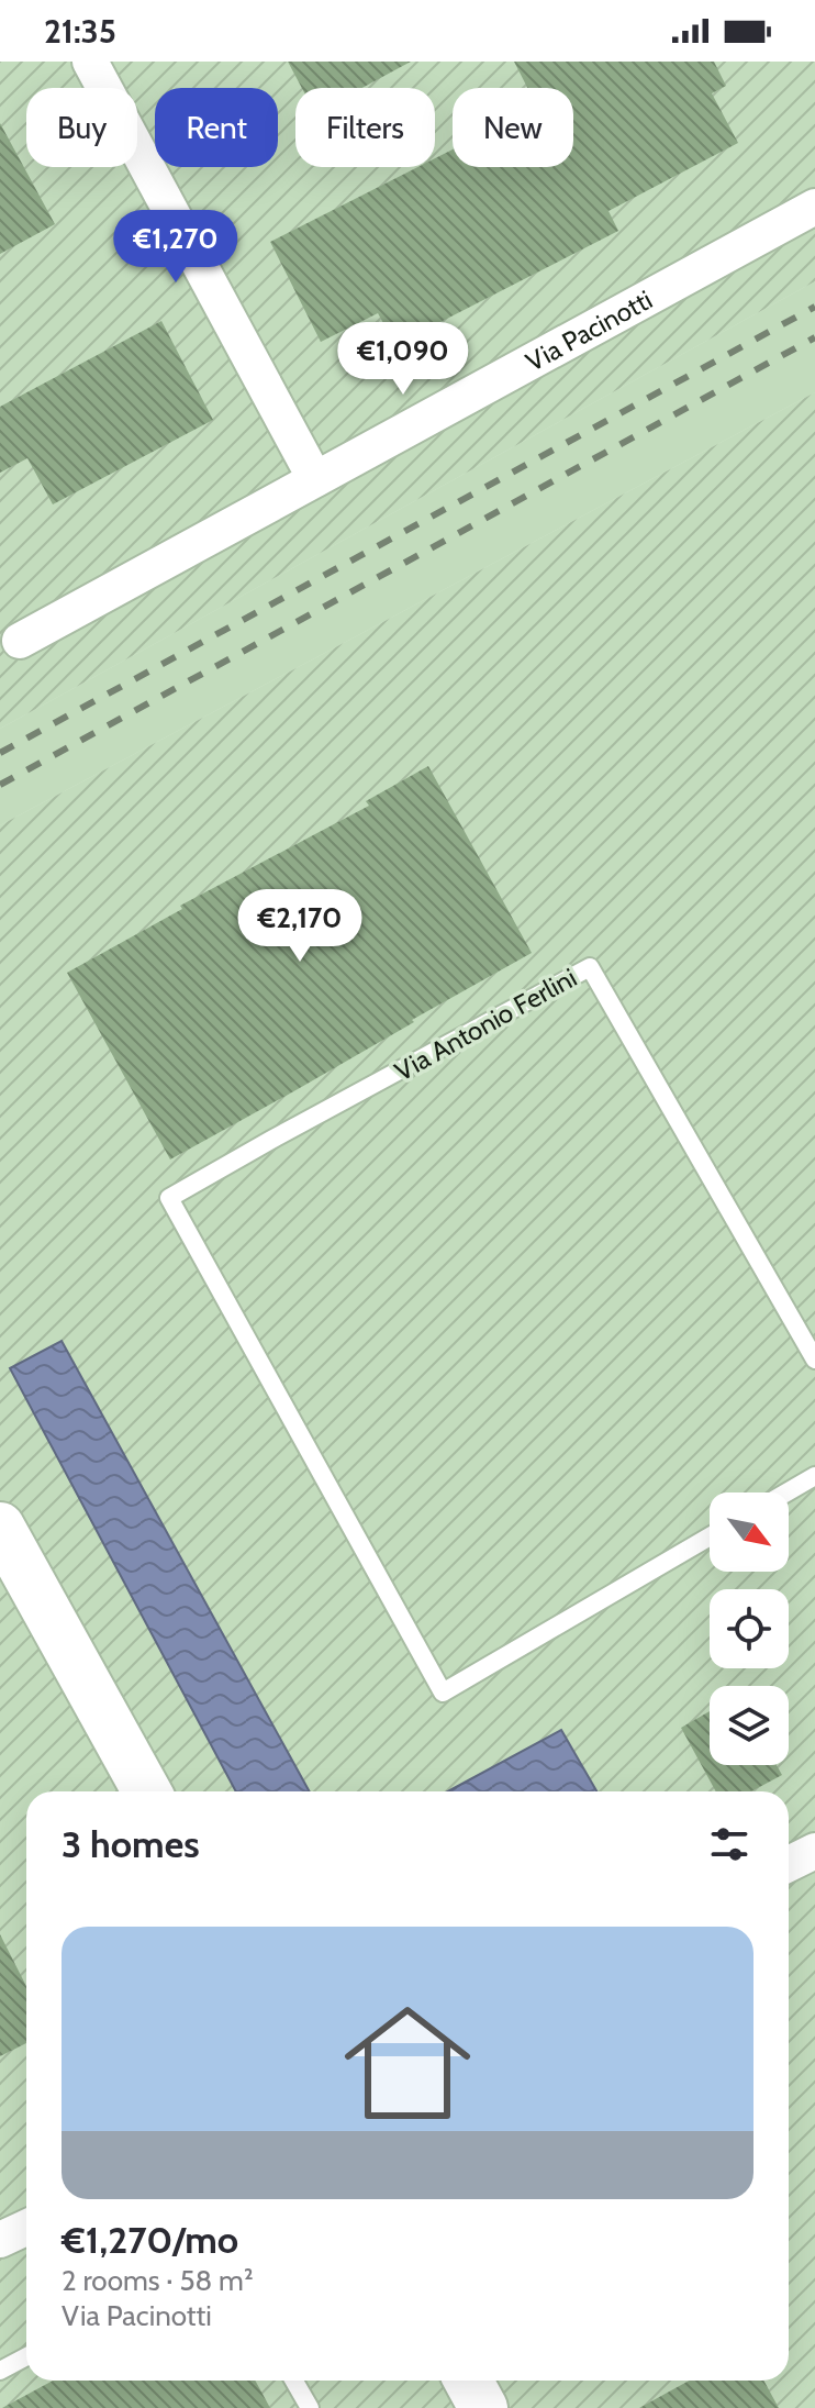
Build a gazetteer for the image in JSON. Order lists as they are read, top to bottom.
{
  "streets": {
    "street": ["Via Pacinotti"],
    "lane": ["Via Antonio Ferlini"]
  },
  "north": "bottom right",
  "page": {
    "status": "21:35",
    "chip": [
      "Buy",
      "Rent",
      "Filters",
      "New"
    ],
    "price": ["€1,270", "€1,090", "€2,170"],
    "heading": "3 homes",
    "list": [
      {
        "name": "€1,270/mo",
        "note": "2 rooms · 58 m² · Via Pacinotti"
      }
    ]
  }
}
